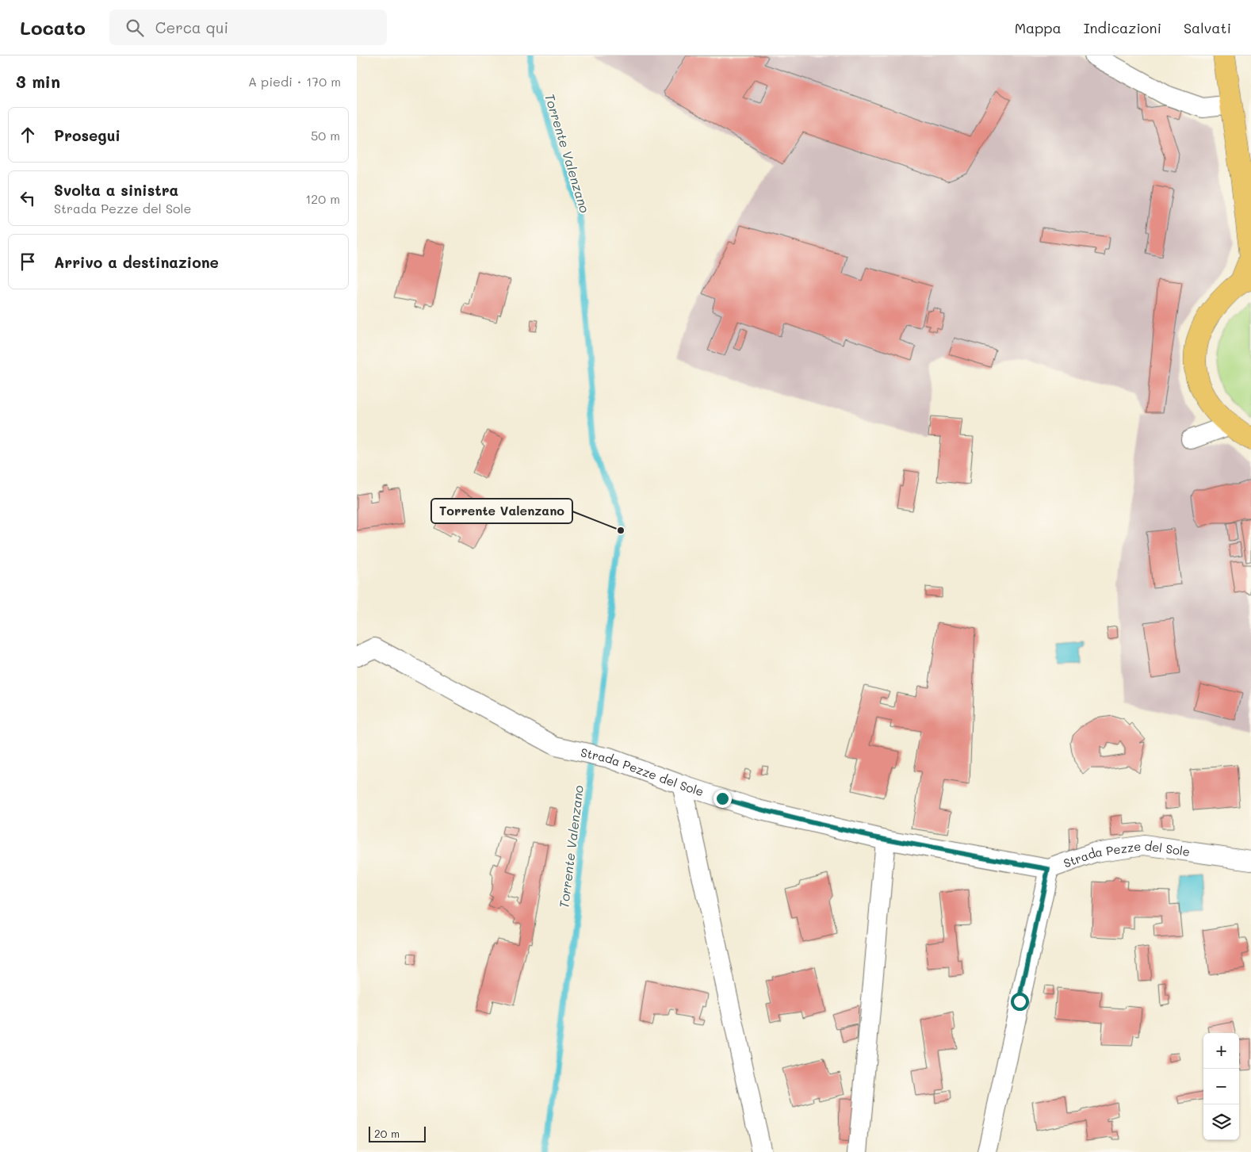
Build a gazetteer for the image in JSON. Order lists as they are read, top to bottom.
{
  "streets": {
    "street": ["Strada Pezze del Sole"]
  },
  "water": ["Torrente Valenzano"],
  "places": ["Torrente Valenzano"],
  "scale_bar": "20 m",
  "page": {
    "header": "Locato",
    "search": "Cerca qui",
    "nav": ["Mappa", "Indicazioni", "Salvati"],
    "heading": ["3 min", "A piedi · 170 m"],
    "list": [
      ["Prosegui", "50 m"],
      ["Svolta a sinistra", "Strada Pezze del Sole", "120 m"],
      "Arrivo a destinazione"
    ],
    "map_buttons": ["+", "−"],
    "scale": "20 m"
  }
}
